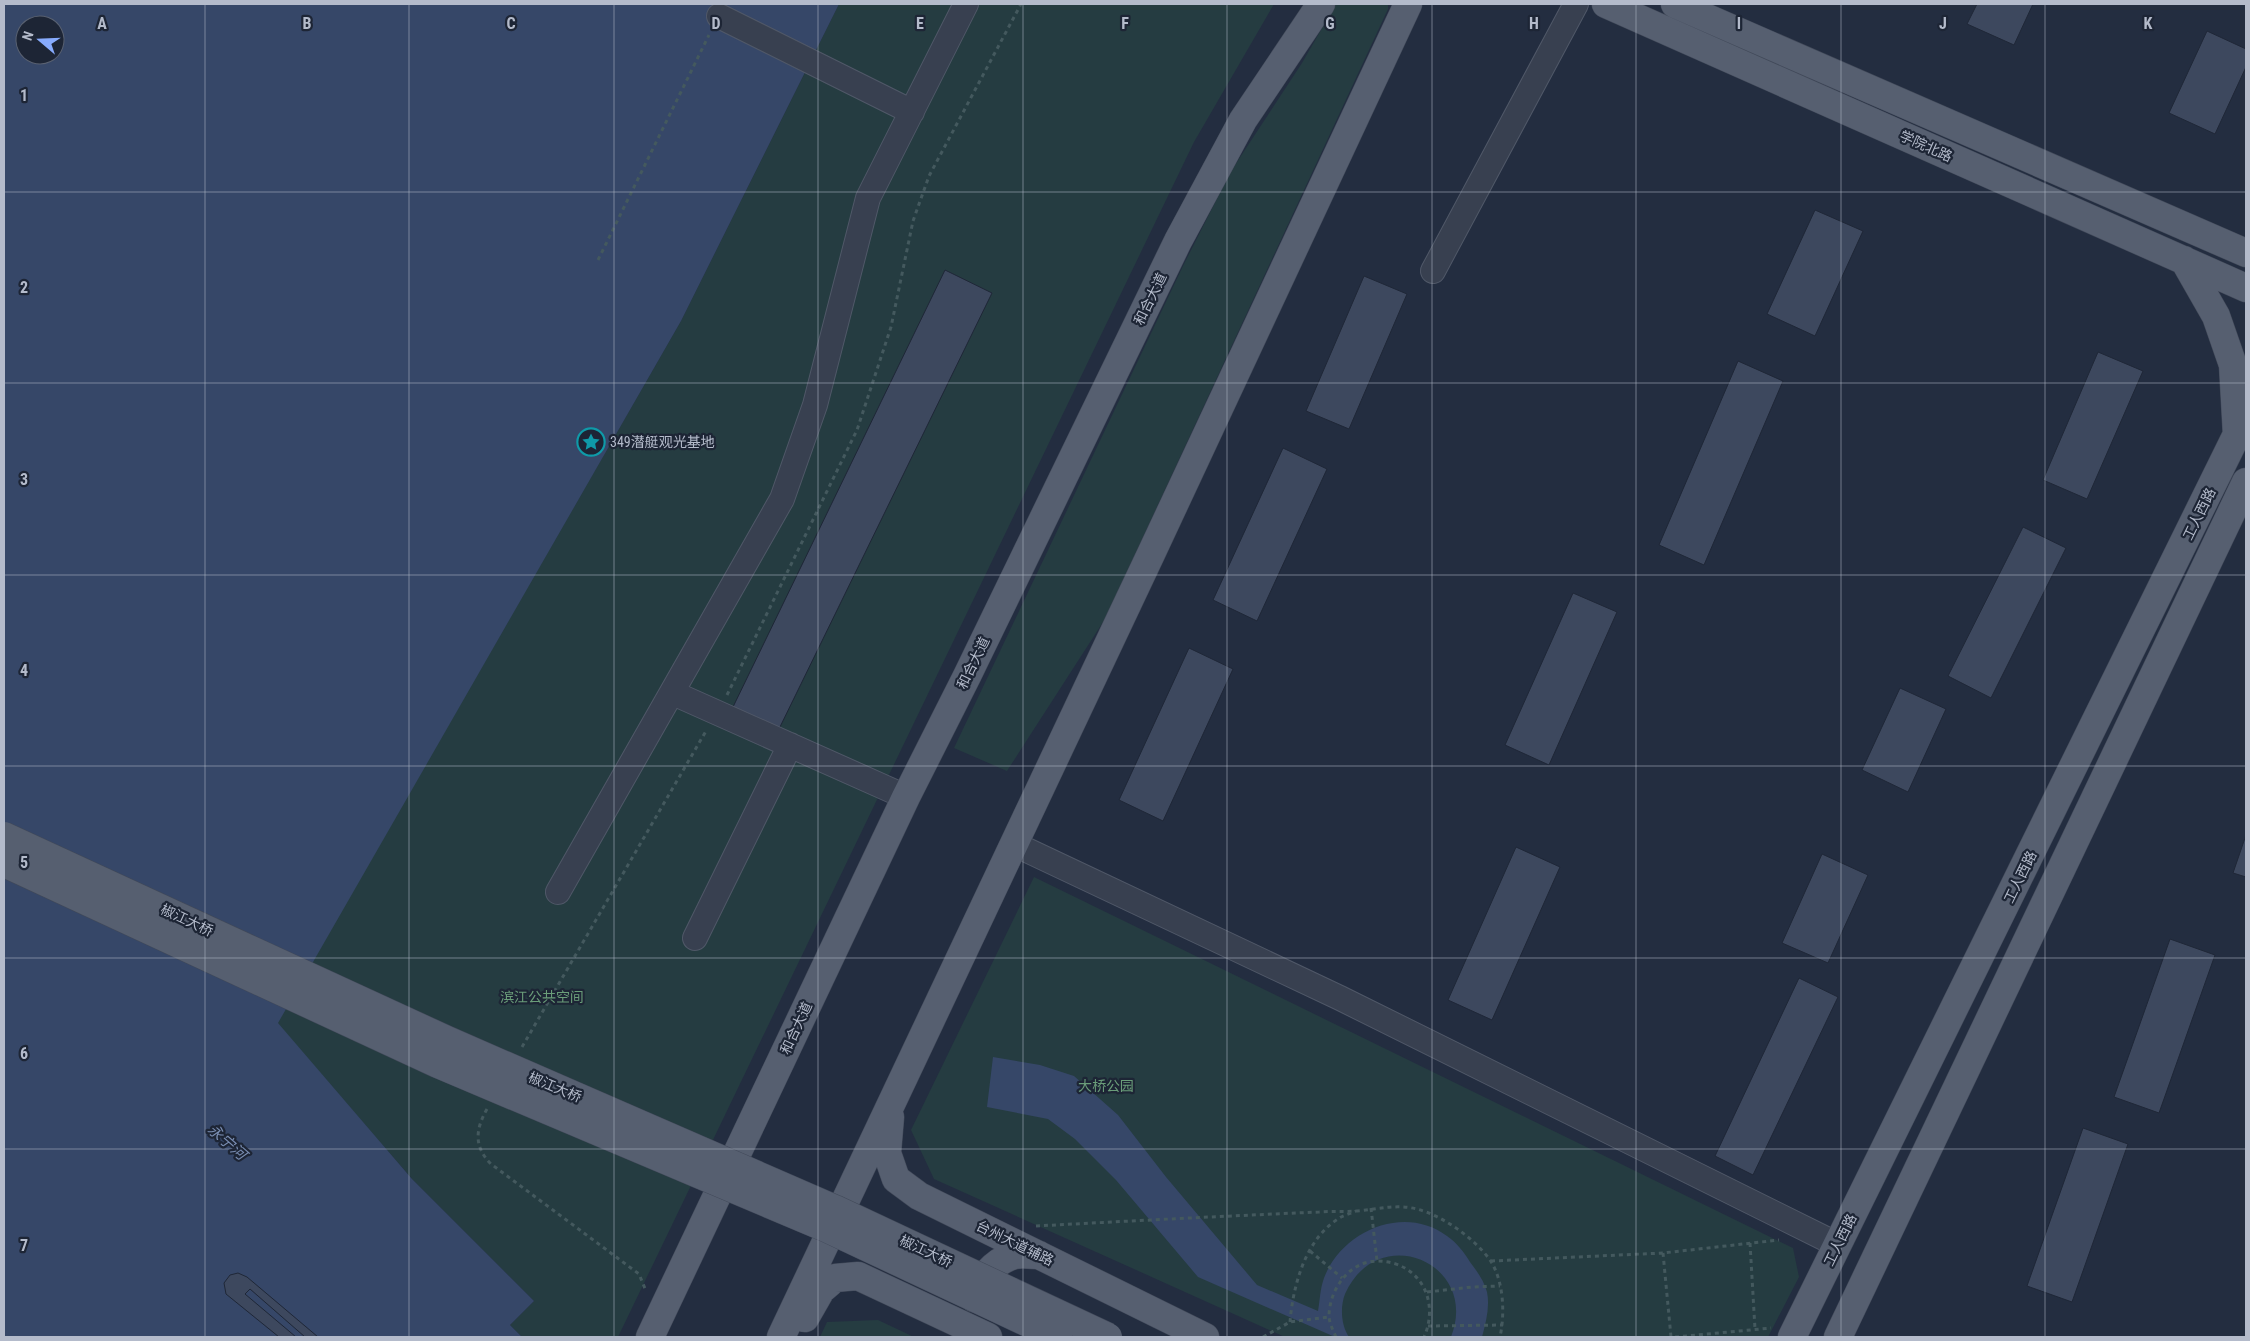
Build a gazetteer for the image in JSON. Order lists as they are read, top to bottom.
{
  "streets": {
    "main road": [
      "学院北路",
      "和合大道",
      "工人西路",
      "椒江大桥",
      "台州大道辅路"
    ]
  },
  "water": ["永宁河"],
  "parks": ["滨江公共空间", "大桥公园"],
  "places": {
    "place": ["349潜艇观光基地"]
  },
  "north": "left",
  "grid": {
    "columns": [
      "A",
      "B",
      "C",
      "D",
      "E",
      "F",
      "G",
      "H",
      "I",
      "J",
      "K"
    ],
    "rows": [
      "1",
      "2",
      "3",
      "4",
      "5",
      "6",
      "7"
    ]
  }
}
